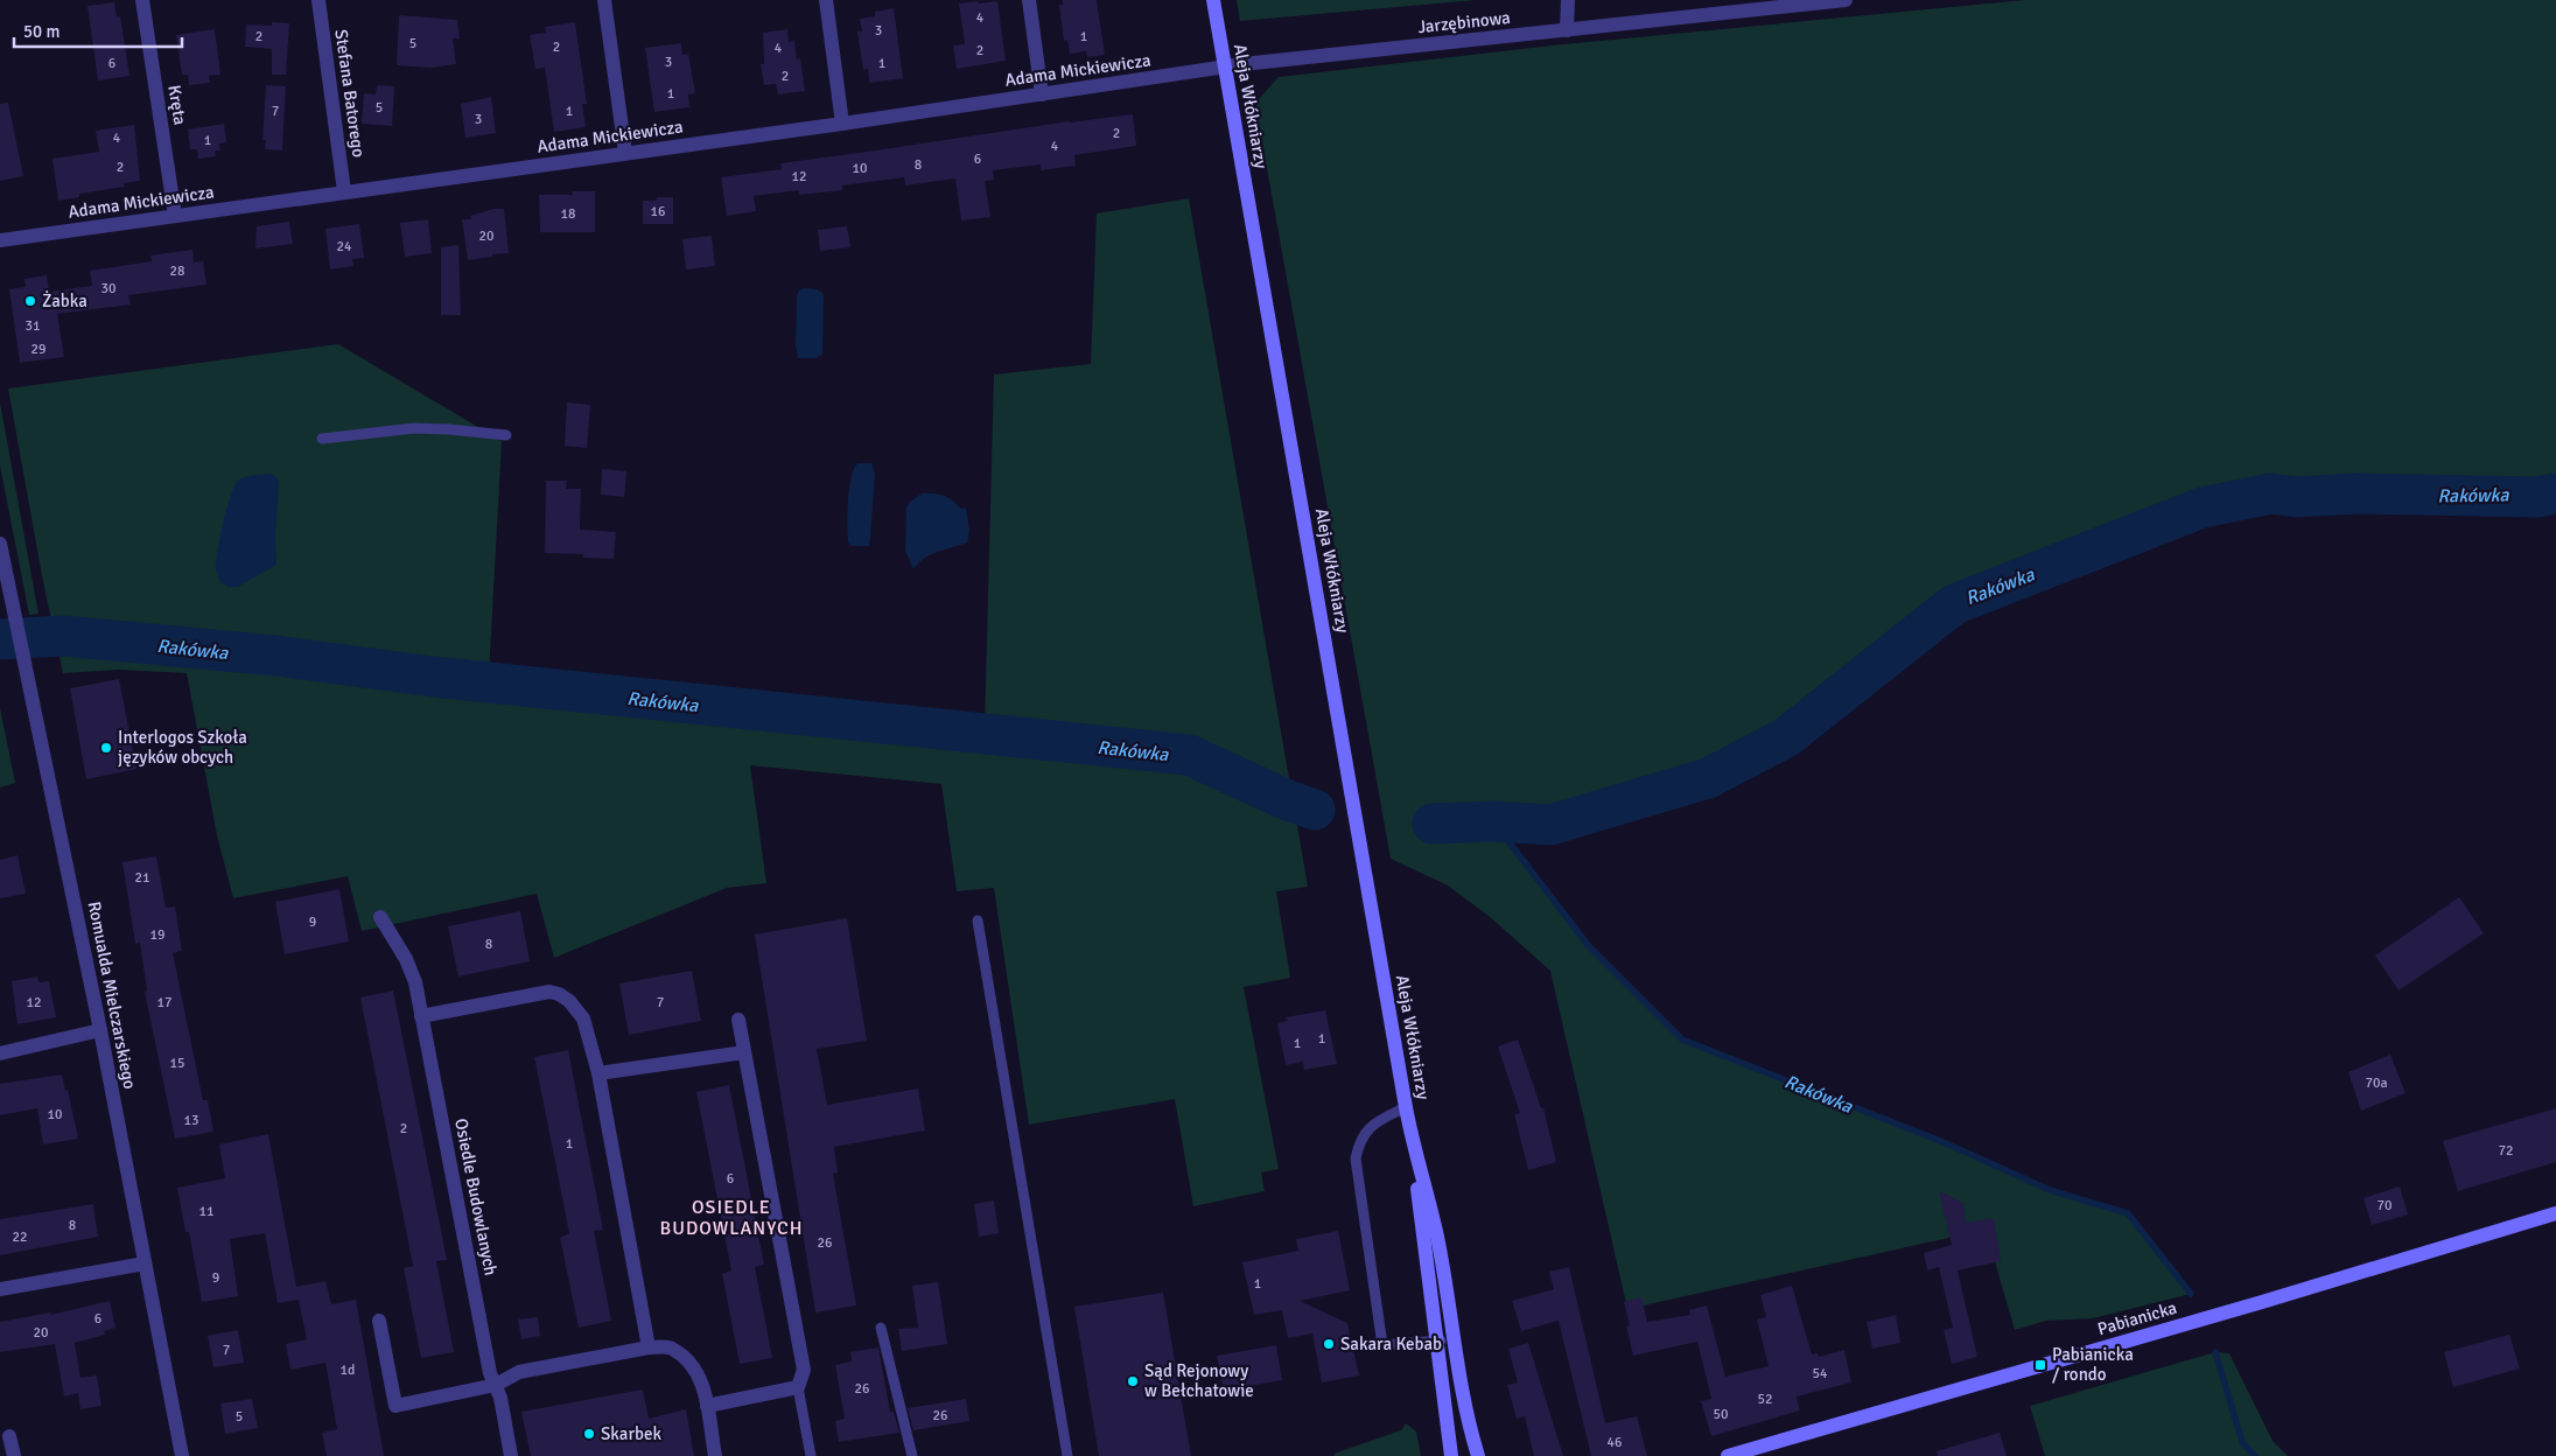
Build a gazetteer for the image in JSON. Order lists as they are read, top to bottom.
{
  "streets": {
    "main road": ["Aleja Włókniarzy", "Pabianicka"],
    "street": [
      "Jarzębinowa",
      "Adama Mickiewicza",
      "Stefana Batorego",
      "Kręta",
      "Romualda Mielczarskiego",
      "Osiedle Budowlanych"
    ]
  },
  "crossings": [
    ["Jarzębinowa", "Adama Mickiewicza"],
    ["Jarzębinowa", "Aleja Włókniarzy"],
    ["Adama Mickiewicza", "Stefana Batorego"],
    ["Adama Mickiewicza", "Kręta"],
    ["Adama Mickiewicza", "Aleja Włókniarzy"]
  ],
  "districts": ["OSIEDLE BUDOWLANYCH"],
  "water": ["Rakówka"],
  "places": {
    "other": [
      "Żabka",
      "Interlogos Szkoła języków obcych",
      "Sakara Kebab",
      "Sąd Rejonowy w Bełchatowie",
      "Skarbek"
    ],
    "transit": ["Pabianicka / rondo"]
  },
  "house_numbers": [
    "4",
    "3",
    "2",
    "1",
    "5",
    "2",
    "4",
    "2",
    "3",
    "6",
    "1",
    "2",
    "1",
    "5",
    "7",
    "1",
    "3",
    "2",
    "4",
    "1",
    "4",
    "6",
    "8",
    "2",
    "10",
    "12",
    "16",
    "18",
    "20",
    "24",
    "28",
    "30",
    "31",
    "29",
    "21",
    "9",
    "19",
    "8",
    "12",
    "17",
    "7",
    "1",
    "1",
    "15",
    "70a",
    "10",
    "13",
    "2",
    "1",
    "72",
    "6",
    "70",
    "11",
    "8",
    "22",
    "26",
    "9",
    "1",
    "6",
    "20",
    "7",
    "1d",
    "54",
    "26",
    "52",
    "50",
    "26",
    "5",
    "46"
  ],
  "scale_bar": "50 m"
}
